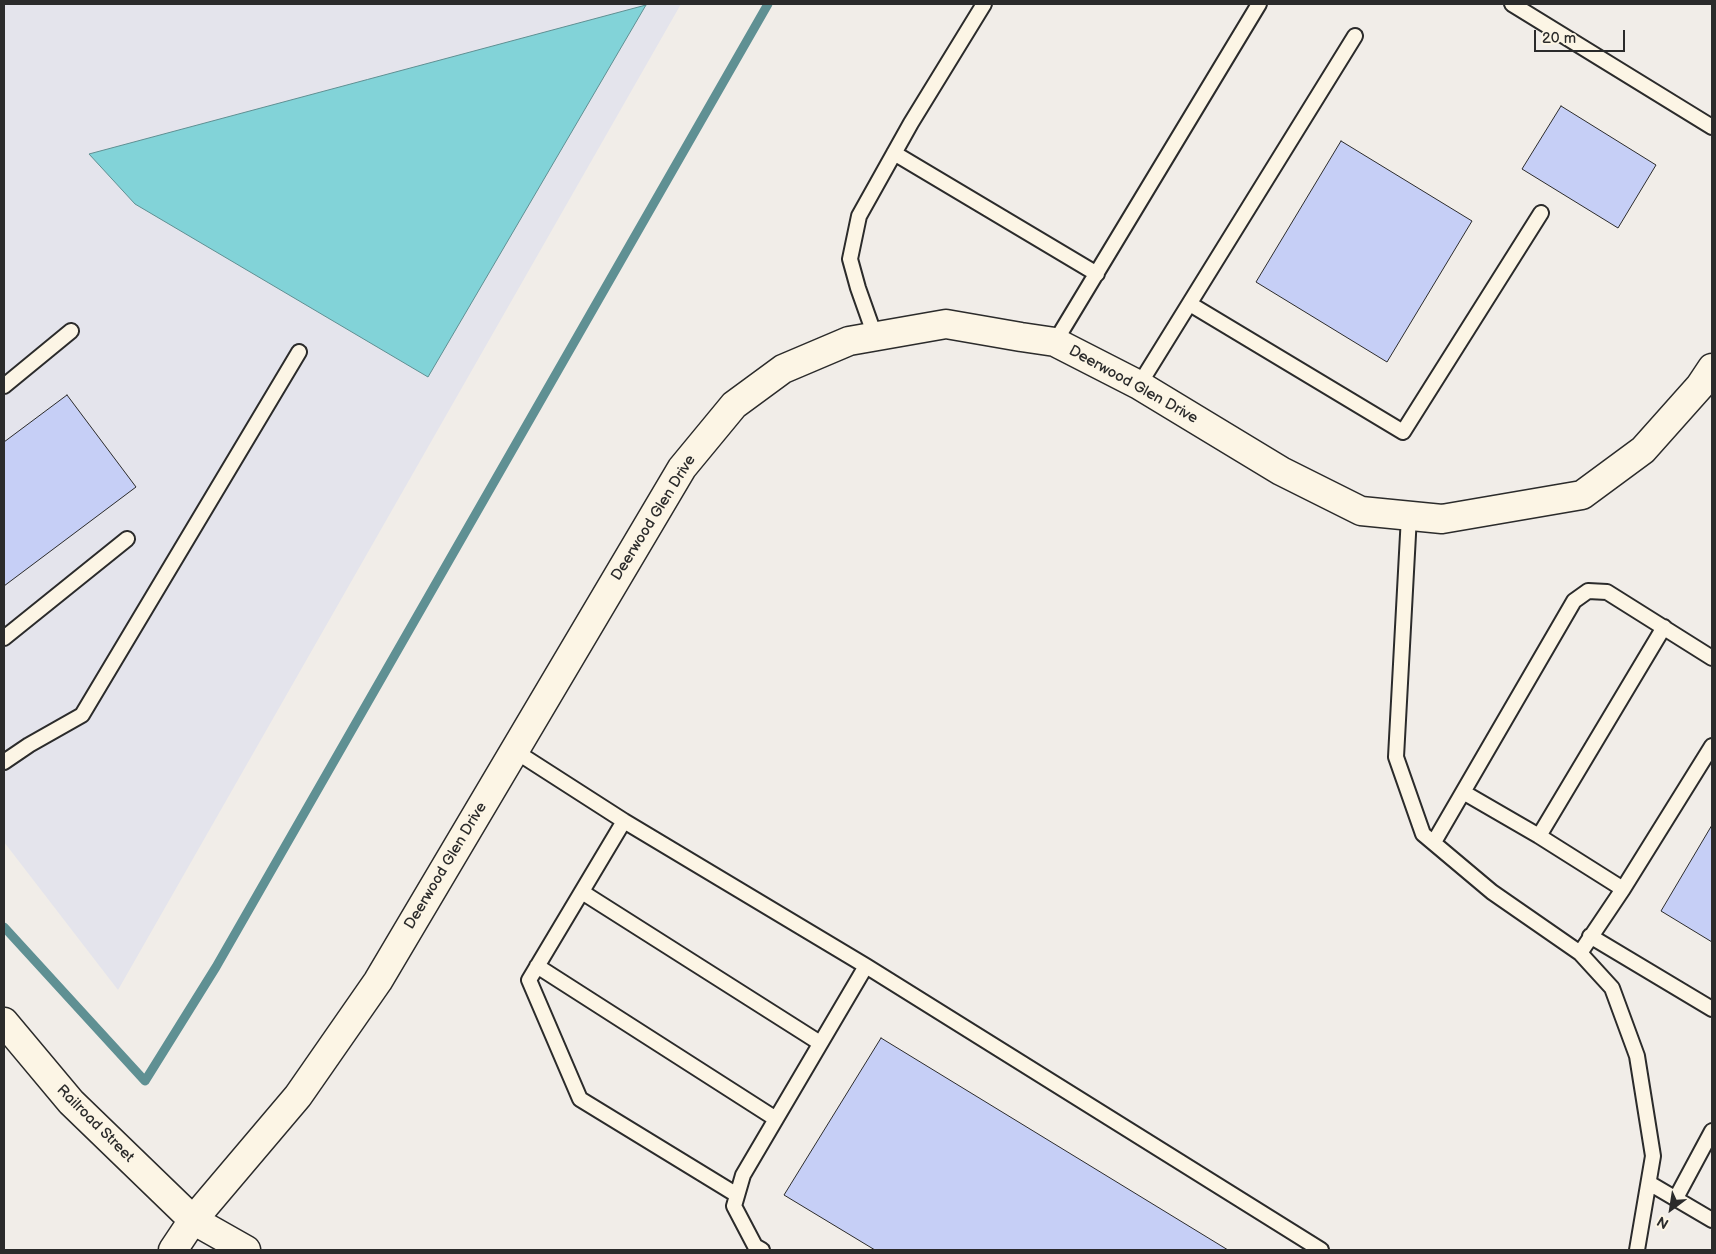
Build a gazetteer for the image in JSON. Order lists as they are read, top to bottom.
{
  "streets": {
    "street": ["Deerwood Glen Drive", "Railroad Street"]
  },
  "crossings": [
    ["Deerwood Glen Drive", "Railroad Street"]
  ],
  "scale_bar": "20 m",
  "north": "bottom left"
}
